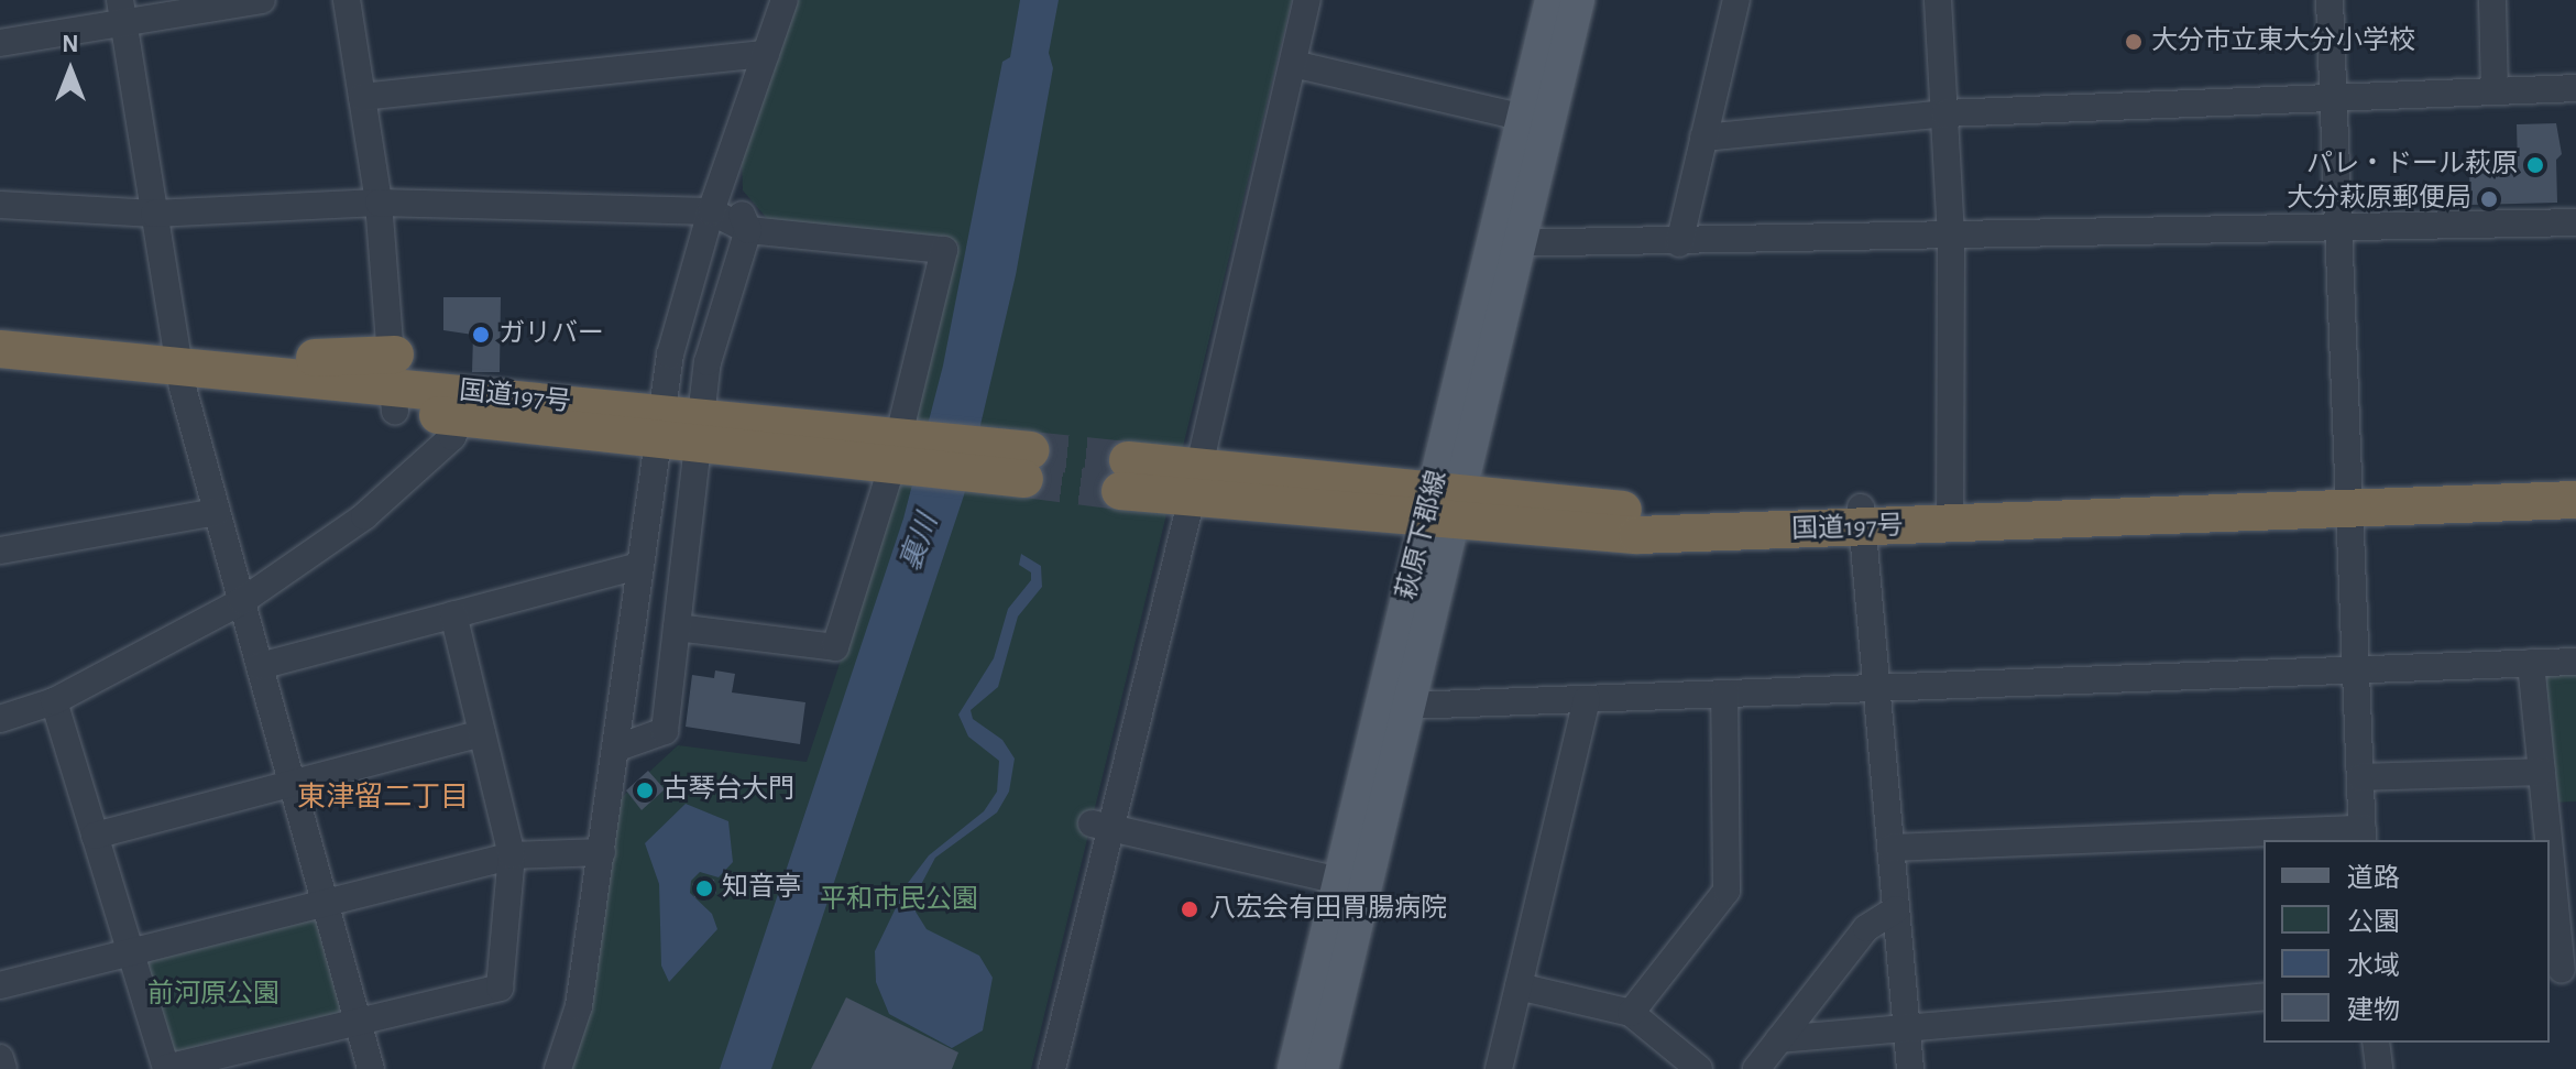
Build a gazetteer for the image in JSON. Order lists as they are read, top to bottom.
{
  "streets": {
    "highway": ["国道197号"],
    "main road": ["萩原下郡線"]
  },
  "crossings": [
    ["国道197号", "萩原下郡線"]
  ],
  "districts": ["東津留二丁目"],
  "water": ["裏川"],
  "parks": ["平和市民公園", "前河原公園"],
  "places": [
    "大分市立東大分小学校",
    "パレ・ドール萩原",
    "大分萩原郵便局",
    "ガリバー",
    "古琴台大門",
    "知音亭",
    "八宏会有田胃腸病院"
  ],
  "legend": [
    "道路",
    "公園",
    "水域",
    "建物"
  ],
  "north": "top"
}
